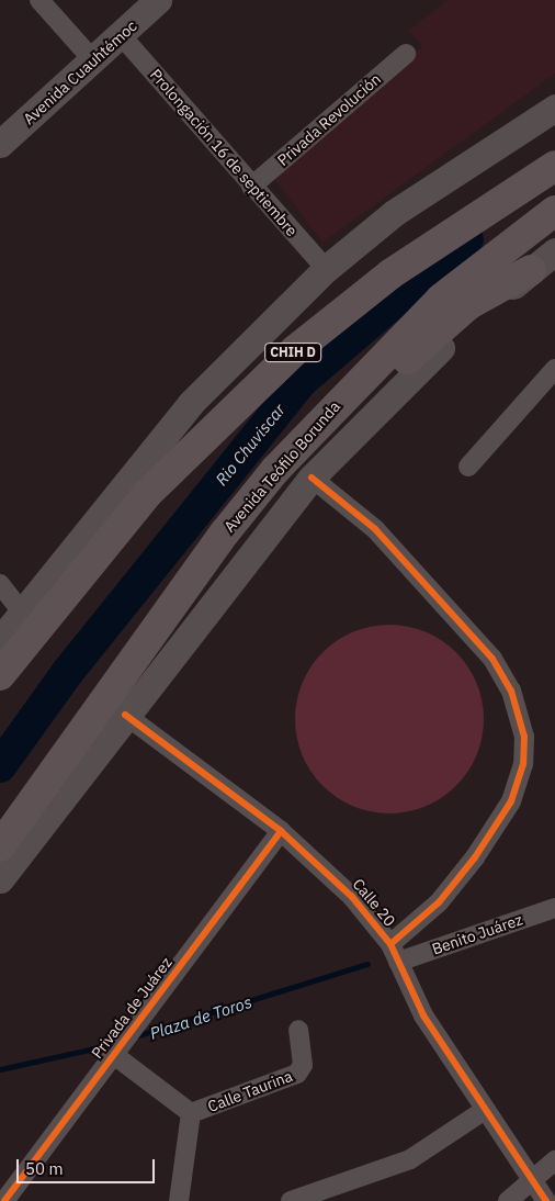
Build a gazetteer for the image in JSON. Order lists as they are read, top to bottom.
{
  "streets": {
    "main road": ["Avenida Cuauhtémoc", "CHIH D", "Avenida Teófilo Borunda"],
    "street": [
      "Privada Revolución",
      "Prolongación 16 de septiembre",
      "Calle 20",
      "Benito Juárez",
      "Privada de Juárez",
      "Calle Taurina"
    ]
  },
  "crossings": [
    ["Avenida Cuauhtémoc", "Prolongación 16 de septiembre"],
    ["Privada Revolución", "Prolongación 16 de septiembre"],
    ["Avenida Teófilo Borunda", "Calle 20"],
    ["Calle 20", "Benito Juárez"],
    ["Calle 20", "Privada de Juárez"],
    ["Privada de Juárez", "Calle Taurina"]
  ],
  "water": ["Rio Chuviscar", "Plaza de Toros"],
  "scale_bar": "50 m"
}
